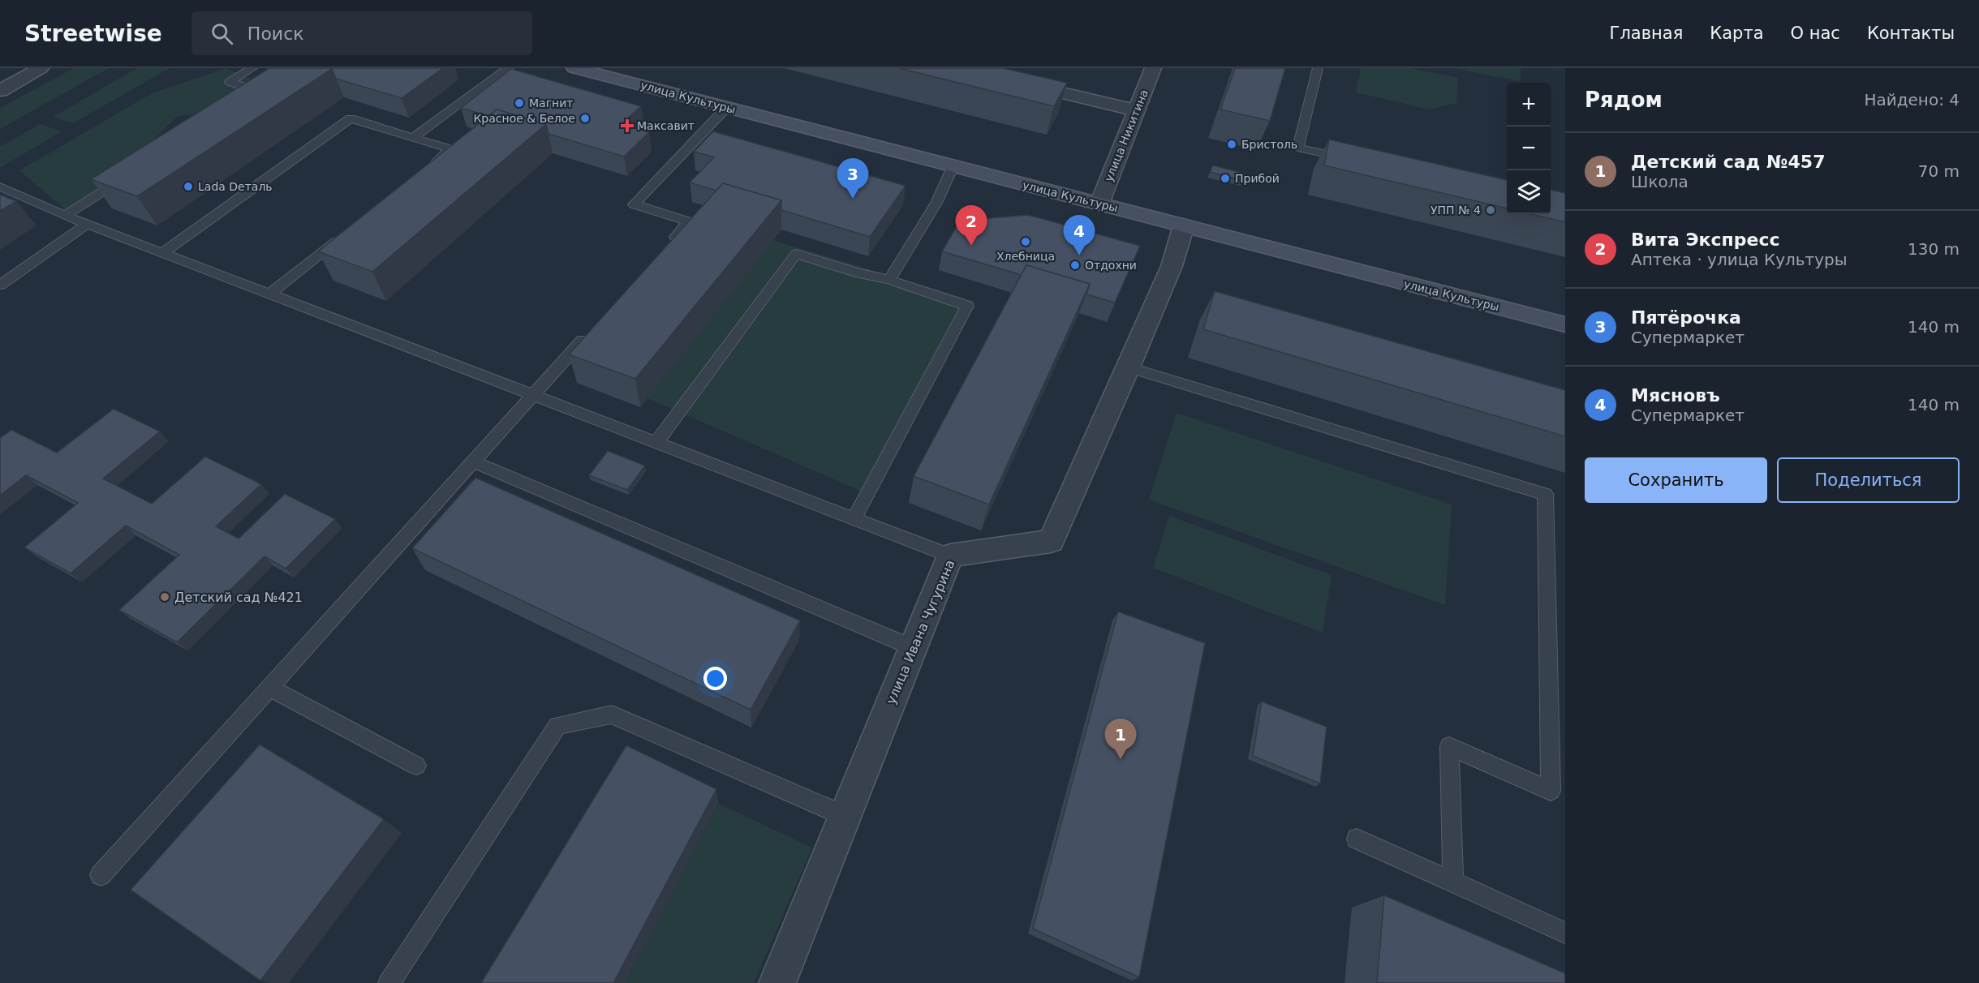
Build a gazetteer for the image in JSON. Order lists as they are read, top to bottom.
{
  "streets": {
    "main road": ["улица Культуры"],
    "street": ["улица Никитина", "улица Ивана Чугурина"]
  },
  "crossings": [
    ["улица Культуры", "улица Никитина"],
    ["улица Культуры", "улица Ивана Чугурина"]
  ],
  "places": {
    "other": [
      "Магнит",
      "Красное & Белое",
      "Бристоль",
      "Прибой",
      "Lada Dеталь",
      "УПП № 4",
      "Хлебница",
      "Отдохни",
      "Детский сад №421"
    ],
    "health": ["Максавит"]
  },
  "page": {
    "header": "Streetwise",
    "search": "Поиск",
    "nav": [
      "Главная",
      "Карта",
      "О нас",
      "Контакты"
    ],
    "heading": ["Рядом", "Найдено: 4"],
    "map_buttons": ["+", "−"],
    "list": [
      {
        "mark": "1",
        "name": "Детский сад №457",
        "note": "Школа",
        "value": "70 m"
      },
      {
        "mark": "2",
        "name": "Вита Экспресс",
        "note": "Аптека · улица Культуры",
        "value": "130 m"
      },
      {
        "mark": "3",
        "name": "Пятёрочка",
        "note": "Супермаркет",
        "value": "140 m"
      },
      {
        "mark": "4",
        "name": "Мясновъ",
        "note": "Супермаркет",
        "value": "140 m"
      }
    ],
    "pins": [
      "3",
      "2",
      "4",
      "1"
    ],
    "buttons": ["Сохранить", "Поделиться"]
  }
}
